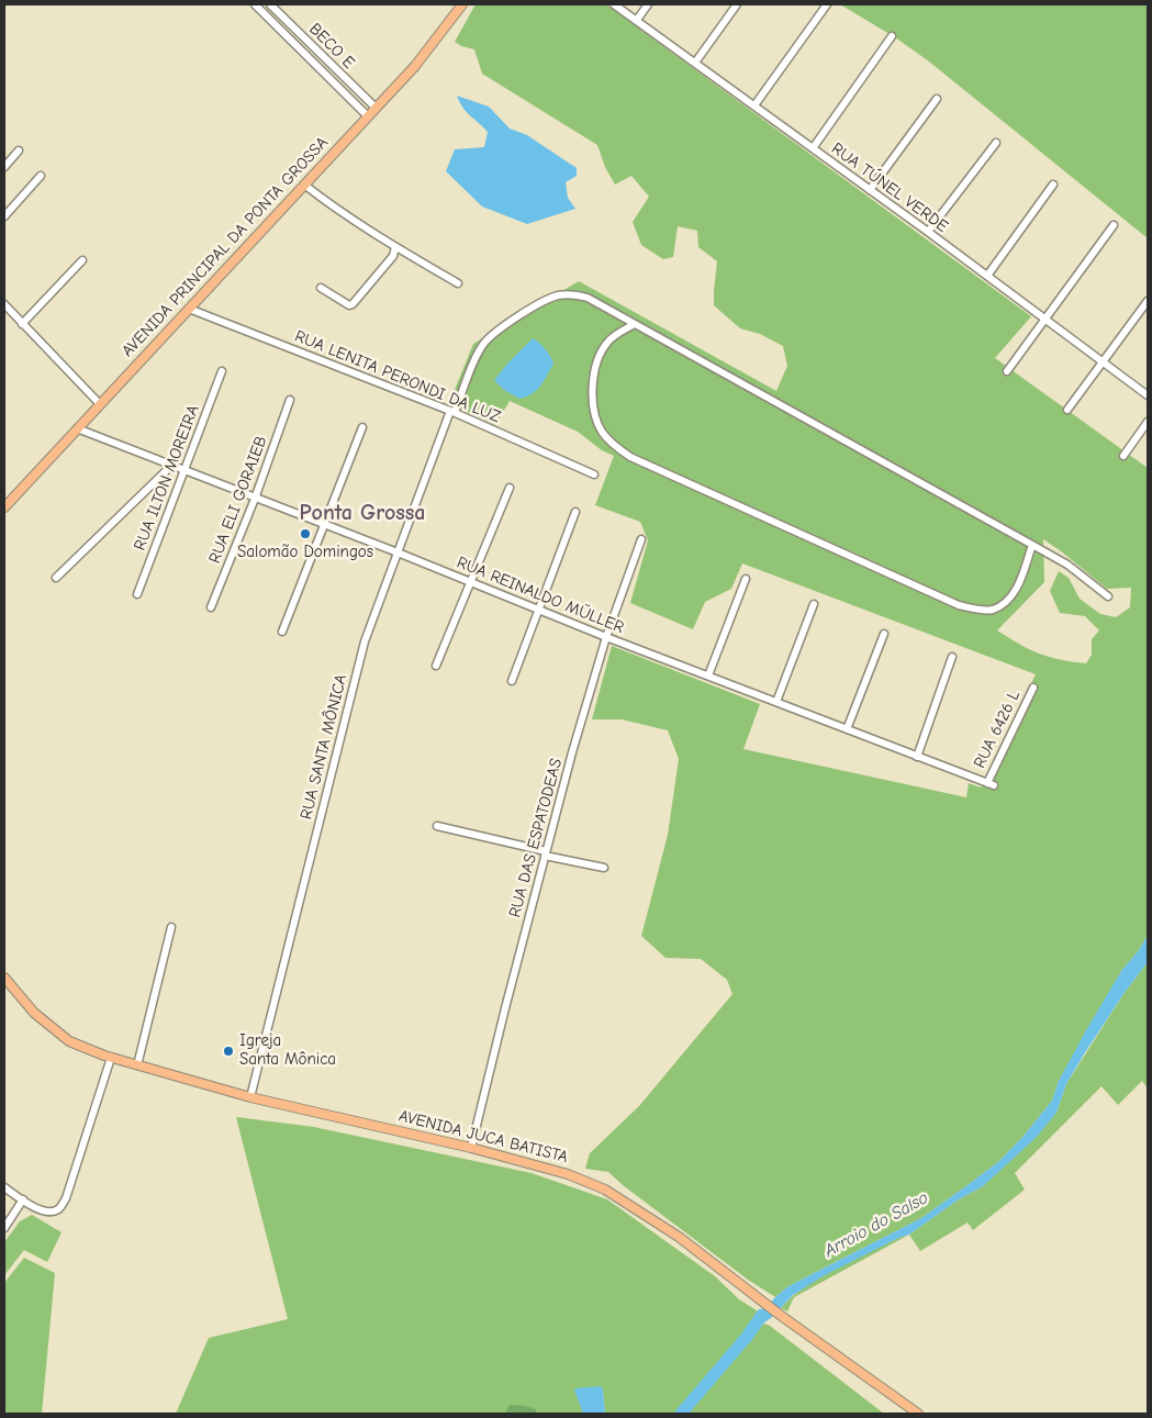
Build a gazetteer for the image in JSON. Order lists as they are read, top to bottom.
{
  "streets": {
    "main road": ["AVENIDA PRINCIPAL DA PONTA GROSSA", "AVENIDA JUCA BATISTA"],
    "street": [
      "BECO E",
      "RUA TÚNEL VERDE",
      "RUA LENITA PERONDI DA LUZ",
      "RUA ILTON MOREIRA",
      "RUA ELI GORAIEB",
      "RUA REINALDO MÜLLER",
      "RUA 6426 L",
      "RUA SANTA MÔNICA",
      "RUA DAS ESPATODEAS"
    ]
  },
  "crossings": [
    ["BECO E", "AVENIDA PRINCIPAL DA PONTA GROSSA"],
    ["AVENIDA PRINCIPAL DA PONTA GROSSA", "RUA LENITA PERONDI DA LUZ"],
    ["AVENIDA PRINCIPAL DA PONTA GROSSA", "RUA REINALDO MÜLLER"],
    ["RUA LENITA PERONDI DA LUZ", "RUA SANTA MÔNICA"],
    ["RUA ILTON MOREIRA", "RUA REINALDO MÜLLER"],
    ["RUA ELI GORAIEB", "RUA REINALDO MÜLLER"],
    ["RUA REINALDO MÜLLER", "RUA 6426 L"],
    ["RUA REINALDO MÜLLER", "RUA SANTA MÔNICA"],
    ["RUA REINALDO MÜLLER", "RUA DAS ESPATODEAS"],
    ["RUA SANTA MÔNICA", "AVENIDA JUCA BATISTA"],
    ["RUA DAS ESPATODEAS", "AVENIDA JUCA BATISTA"]
  ],
  "districts": ["Ponta Grossa"],
  "water": ["Arroio do Salso"],
  "places": ["Salomão Domingos", "Igreja Santa Mônica"]
}
